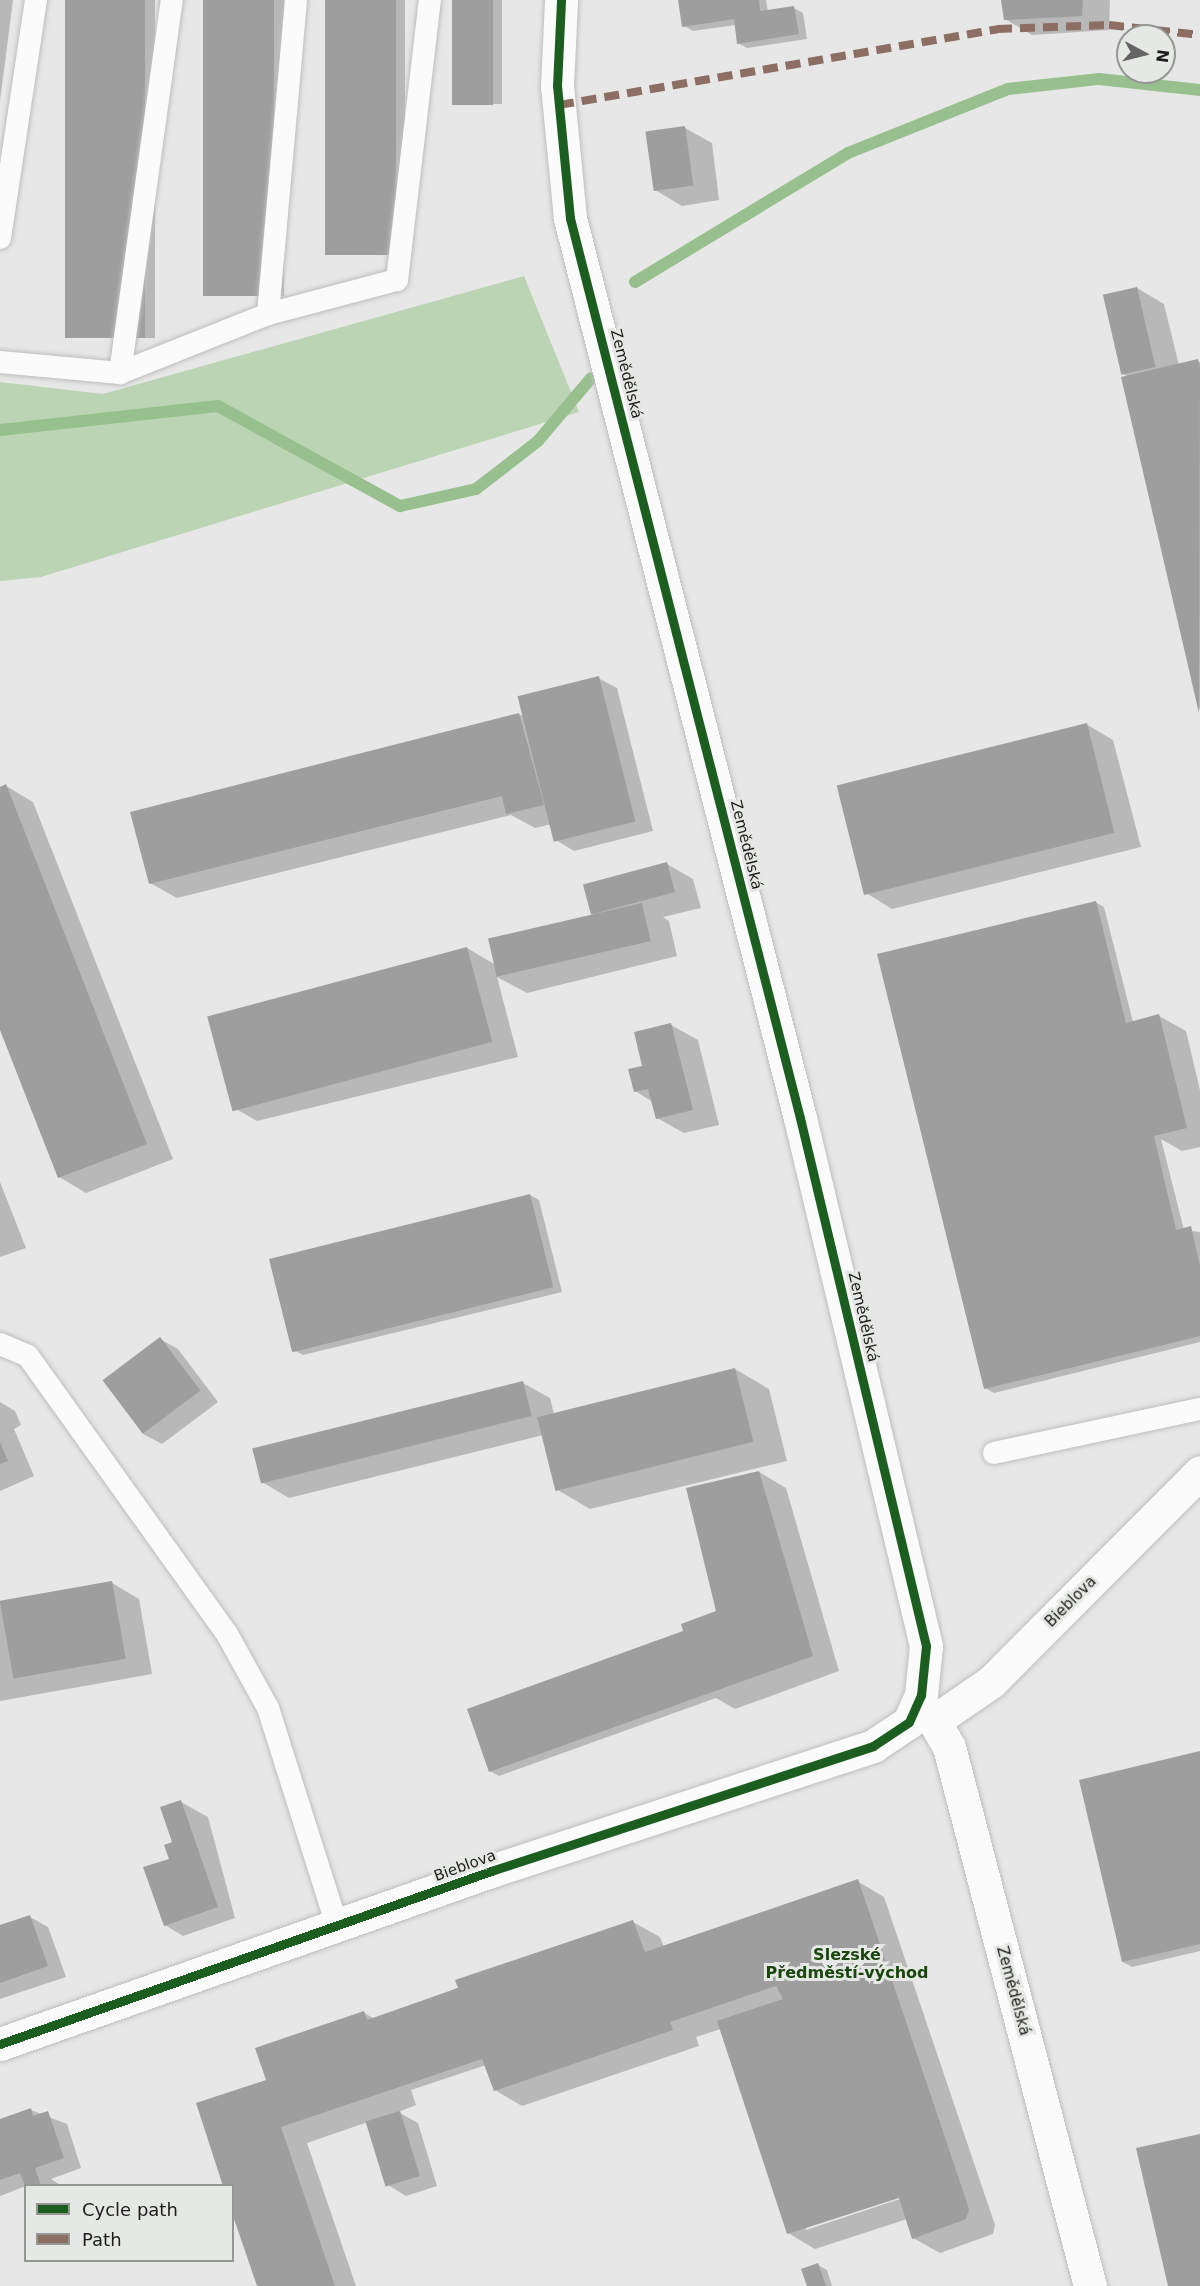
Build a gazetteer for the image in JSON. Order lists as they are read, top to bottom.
{
  "streets": {
    "street": ["Zemědělská", "Bieblova"]
  },
  "crossings": [
    ["Zemědělská", "Bieblova"]
  ],
  "districts": ["Slezské Předměstí-východ"],
  "legend": ["Cycle path", "Path"],
  "north": "right"
}
